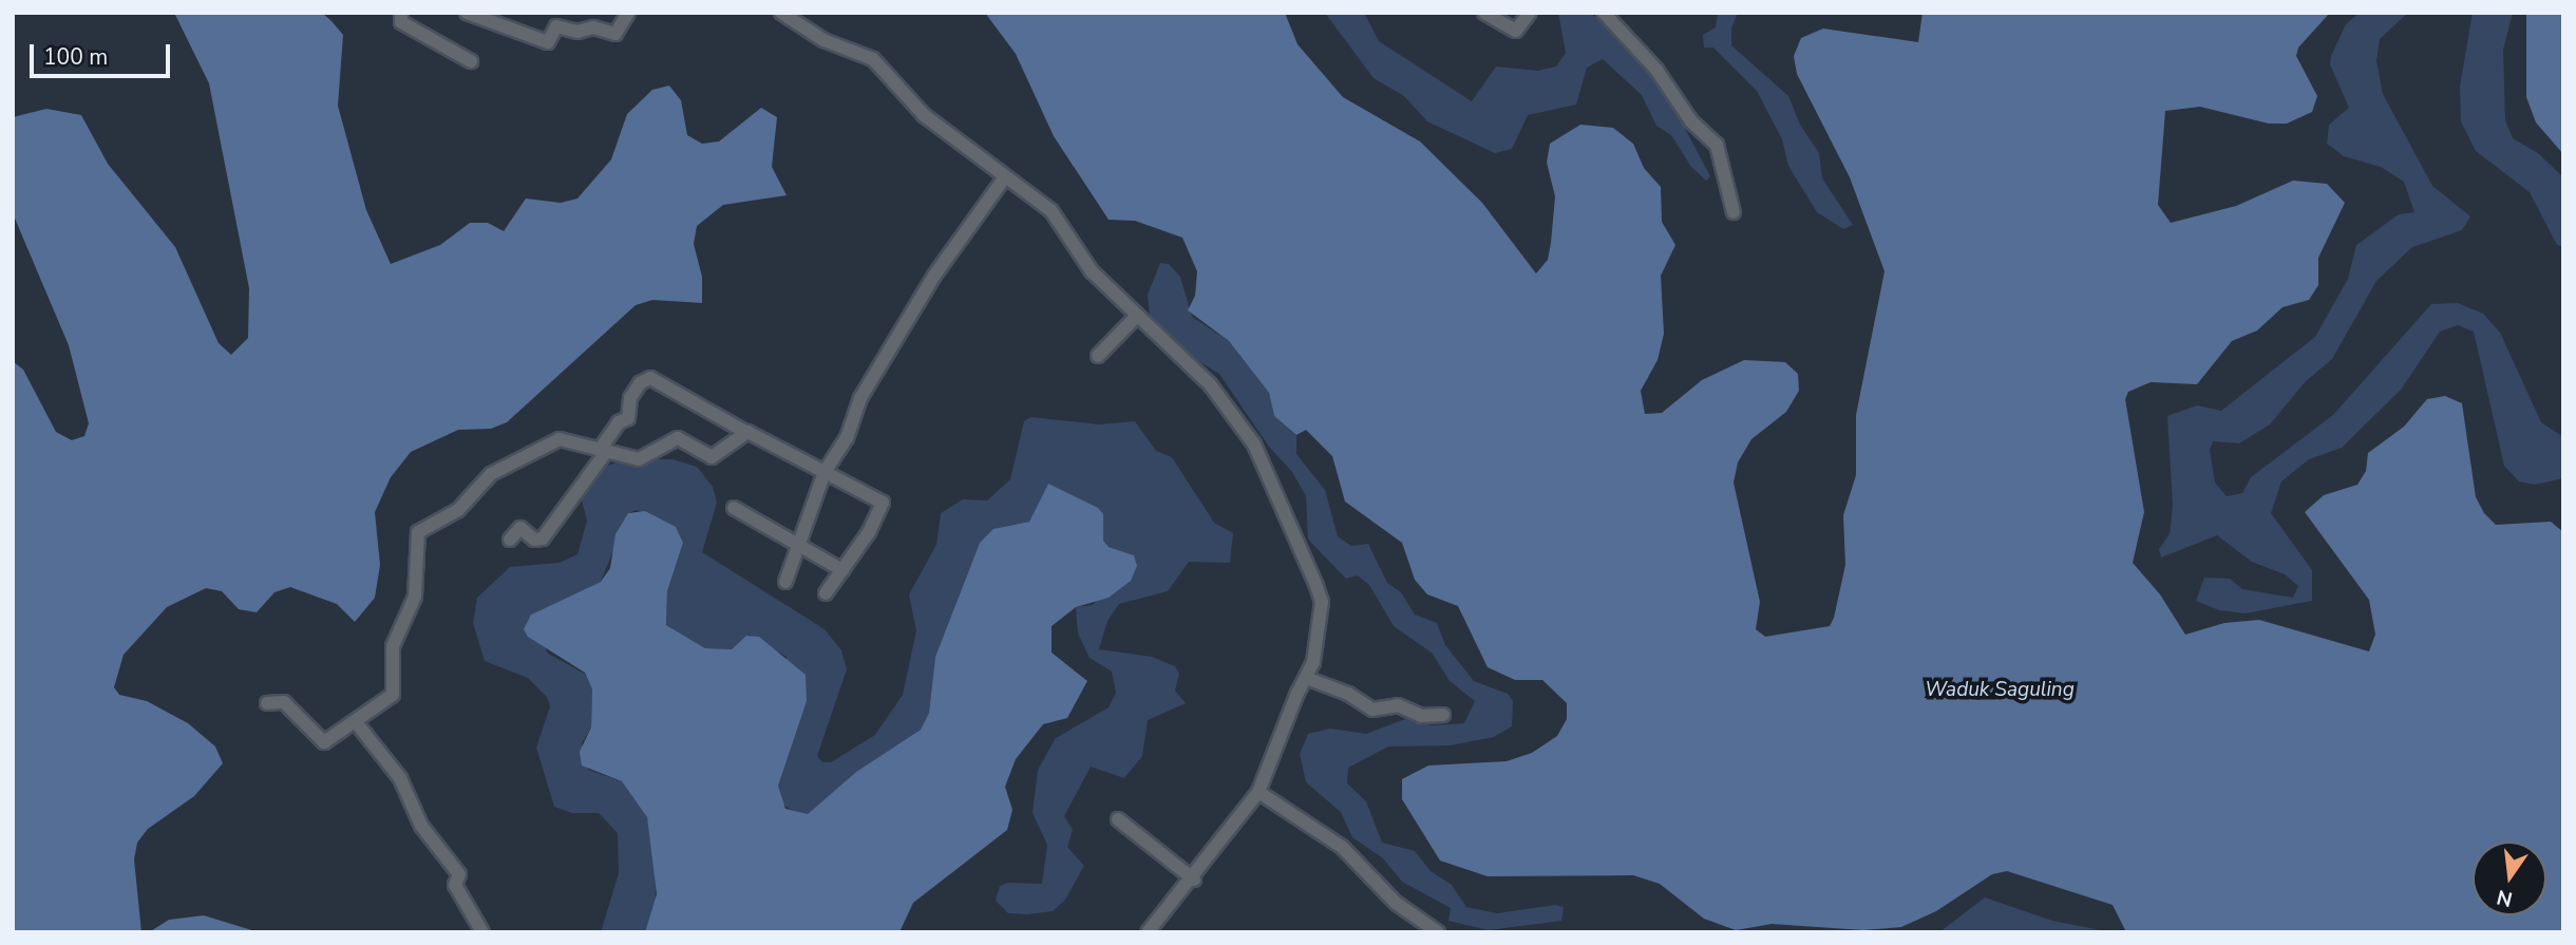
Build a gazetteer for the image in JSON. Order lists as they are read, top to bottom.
{
  "water": ["Waduk Saguling"],
  "scale_bar": "100 m",
  "north": "bottom"
}
